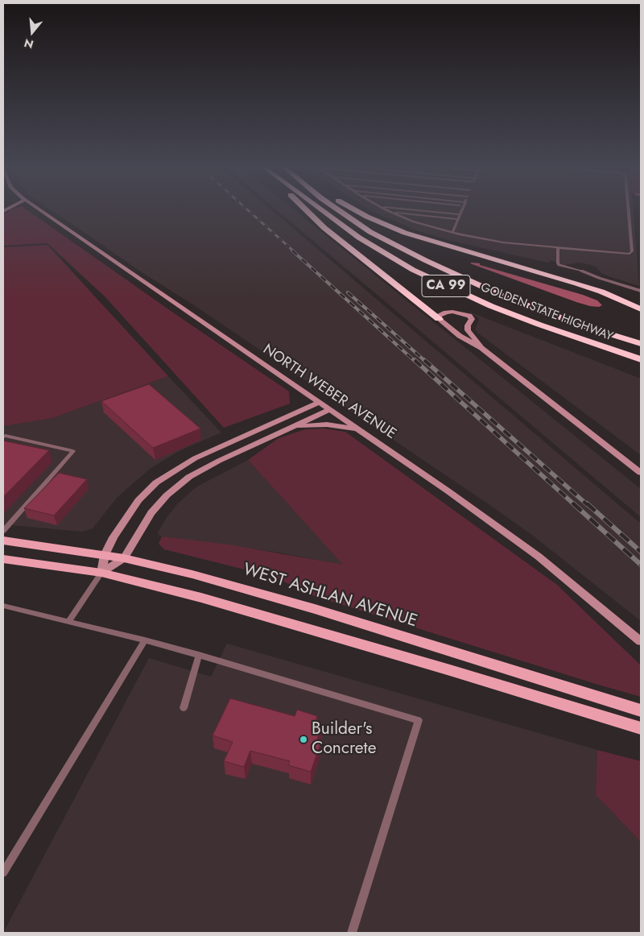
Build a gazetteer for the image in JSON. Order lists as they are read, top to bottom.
{
  "streets": {
    "highway": ["CA 99", "GOLDEN STATE HIGHWAY"],
    "main road": ["NORTH WEBER AVENUE", "WEST ASHLAN AVENUE"]
  },
  "places": ["Builder's Concrete"],
  "north": "bottom"
}
